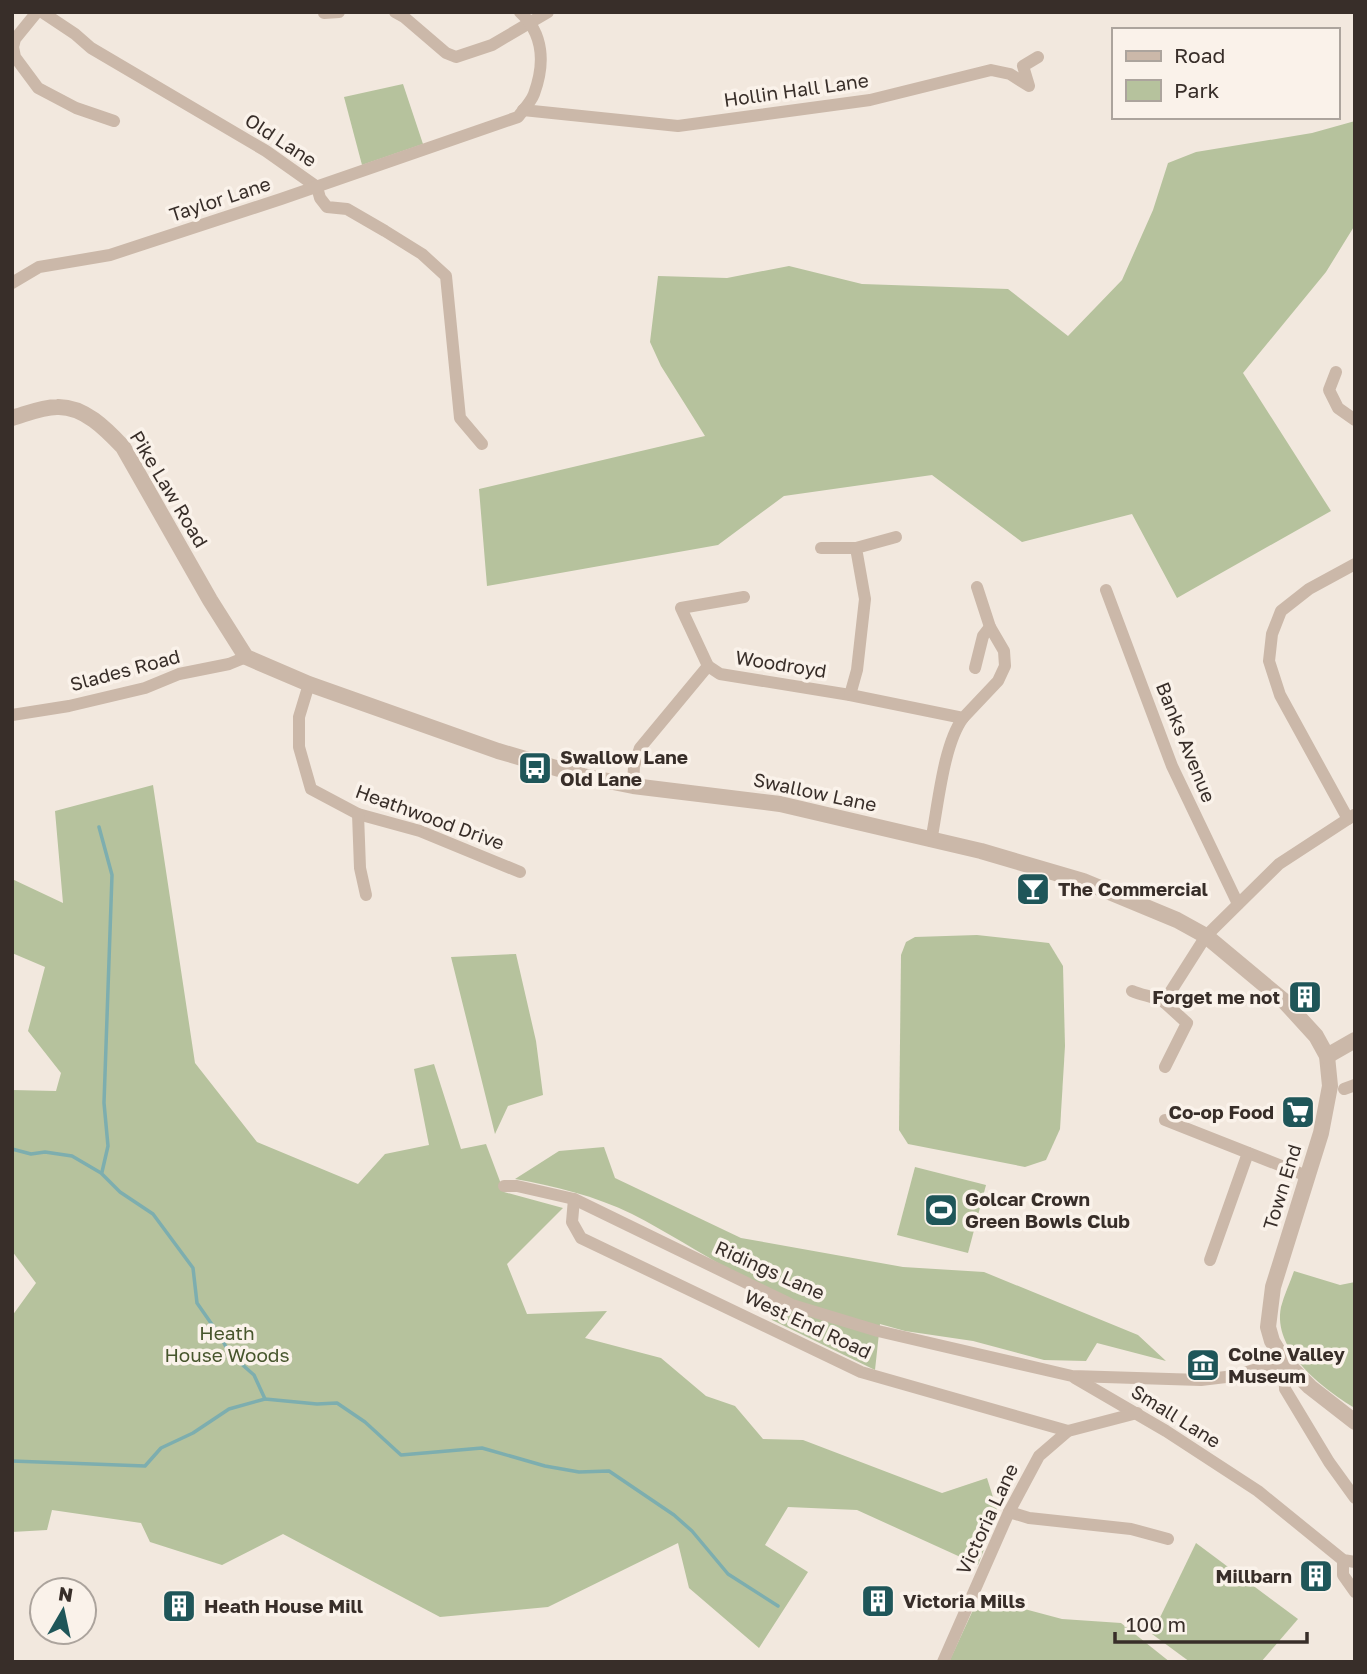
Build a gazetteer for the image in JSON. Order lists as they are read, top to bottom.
{
  "streets": {
    "street": [
      "Hollin Hall Lane",
      "Old Lane",
      "Taylor Lane",
      "Pike Law Road",
      "Woodroyd",
      "Slades Road",
      "Banks Avenue",
      "Swallow Lane",
      "Heathwood Drive",
      "Town End",
      "Ridings Lane",
      "West End Road",
      "Small Lane",
      "Victoria Lane"
    ]
  },
  "crossings": [
    ["Hollin Hall Lane", "Taylor Lane"],
    ["Old Lane", "Taylor Lane"],
    ["Pike Law Road", "Slades Road"],
    ["Pike Law Road", "Swallow Lane"],
    ["Woodroyd", "Swallow Lane"],
    ["Slades Road", "Swallow Lane"],
    ["Swallow Lane", "Heathwood Drive"],
    ["Swallow Lane", "Town End"],
    ["Ridings Lane", "West End Road"],
    ["Ridings Lane", "Small Lane"],
    ["West End Road", "Victoria Lane"],
    ["Small Lane", "Victoria Lane"]
  ],
  "parks": ["Heath House Woods"],
  "places": {
    "bus stop": ["Swallow Lane Old Lane"],
    "bar": ["The Commercial"],
    "building": [
      "Forget me not",
      "Millbarn",
      "Victoria Mills",
      "Heath House Mill"
    ],
    "supermarket": ["Co-op Food"],
    "sports": ["Golcar Crown Green Bowls Club"],
    "museum": ["Colne Valley Museum"]
  },
  "legend": ["Road", "Park"],
  "scale_bar": "100 m",
  "north": "top"
}
